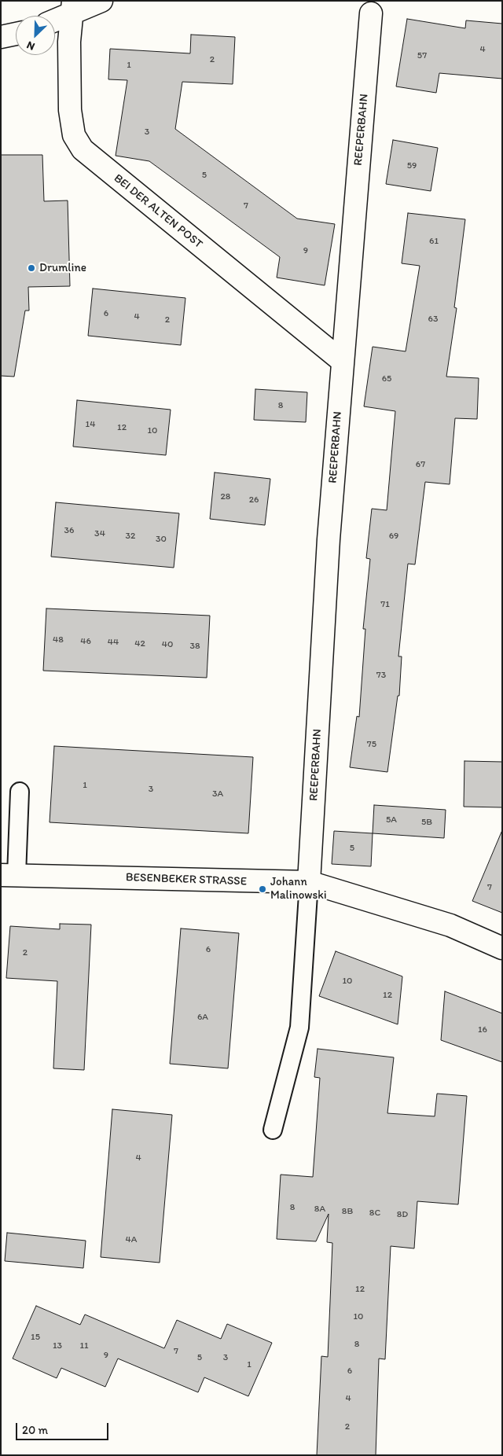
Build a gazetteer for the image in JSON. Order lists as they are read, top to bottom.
{
  "streets": {
    "street": ["REEPERBAHN", "BEI DER ALTEN POST", "BESENBEKER STRASSE"]
  },
  "crossings": [
    ["REEPERBAHN", "BEI DER ALTEN POST"],
    ["REEPERBAHN", "BESENBEKER STRASSE"]
  ],
  "places": ["Drumline", "Johann Malinowski"],
  "house_numbers": [
    "4",
    "57",
    "2",
    "1",
    "3",
    "59",
    "5",
    "7",
    "61",
    "9",
    "6",
    "4",
    "63",
    "2",
    "65",
    "8",
    "14",
    "12",
    "10",
    "67",
    "28",
    "26",
    "36",
    "34",
    "32",
    "69",
    "30",
    "71",
    "48",
    "46",
    "44",
    "42",
    "40",
    "38",
    "73",
    "75",
    "1",
    "3",
    "3A",
    "5A",
    "5B",
    "5",
    "7",
    "6",
    "2",
    "10",
    "12",
    "6A",
    "16",
    "4",
    "8",
    "8A",
    "8B",
    "8C",
    "8D",
    "4A",
    "12",
    "10",
    "15",
    "8",
    "13",
    "11",
    "7",
    "9",
    "5",
    "3",
    "1",
    "6",
    "4",
    "2"
  ],
  "scale_bar": "20 m",
  "north": "bottom left"
}
